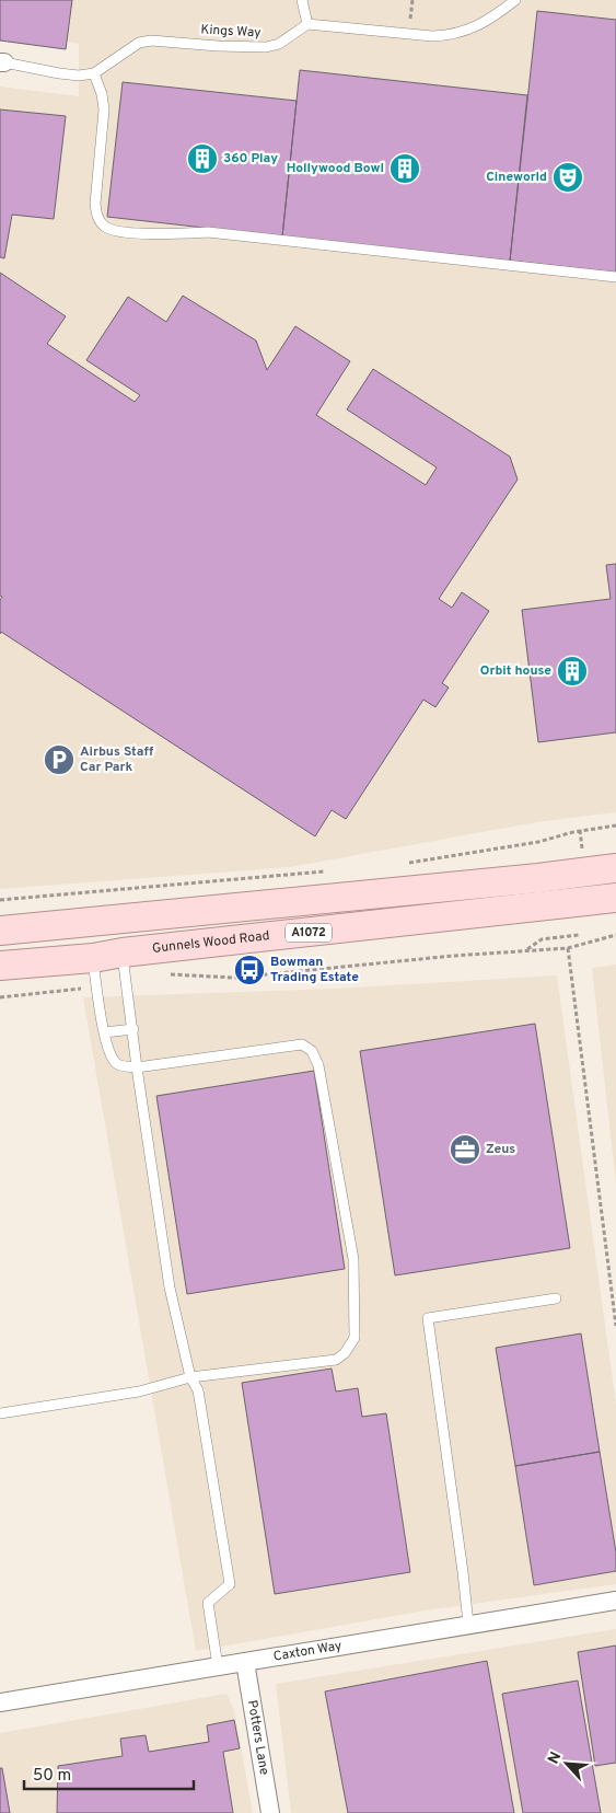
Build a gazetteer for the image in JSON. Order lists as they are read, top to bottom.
{
  "streets": {
    "main road": ["A1072", "Gunnels Wood Road"],
    "street": ["Caxton Way", "Potters Lane"],
    "lane": ["Kings Way"]
  },
  "crossings": [
    ["Caxton Way", "Potters Lane"]
  ],
  "places": {
    "building": ["360 Play", "Hollywood Bowl", "Orbit house"],
    "theatre": ["Cineworld"],
    "parking": ["Airbus Staff Car Park"],
    "bus stop": ["Bowman Trading Estate"],
    "office": ["Zeus"]
  },
  "scale_bar": "50 m",
  "north": "top left"
}
